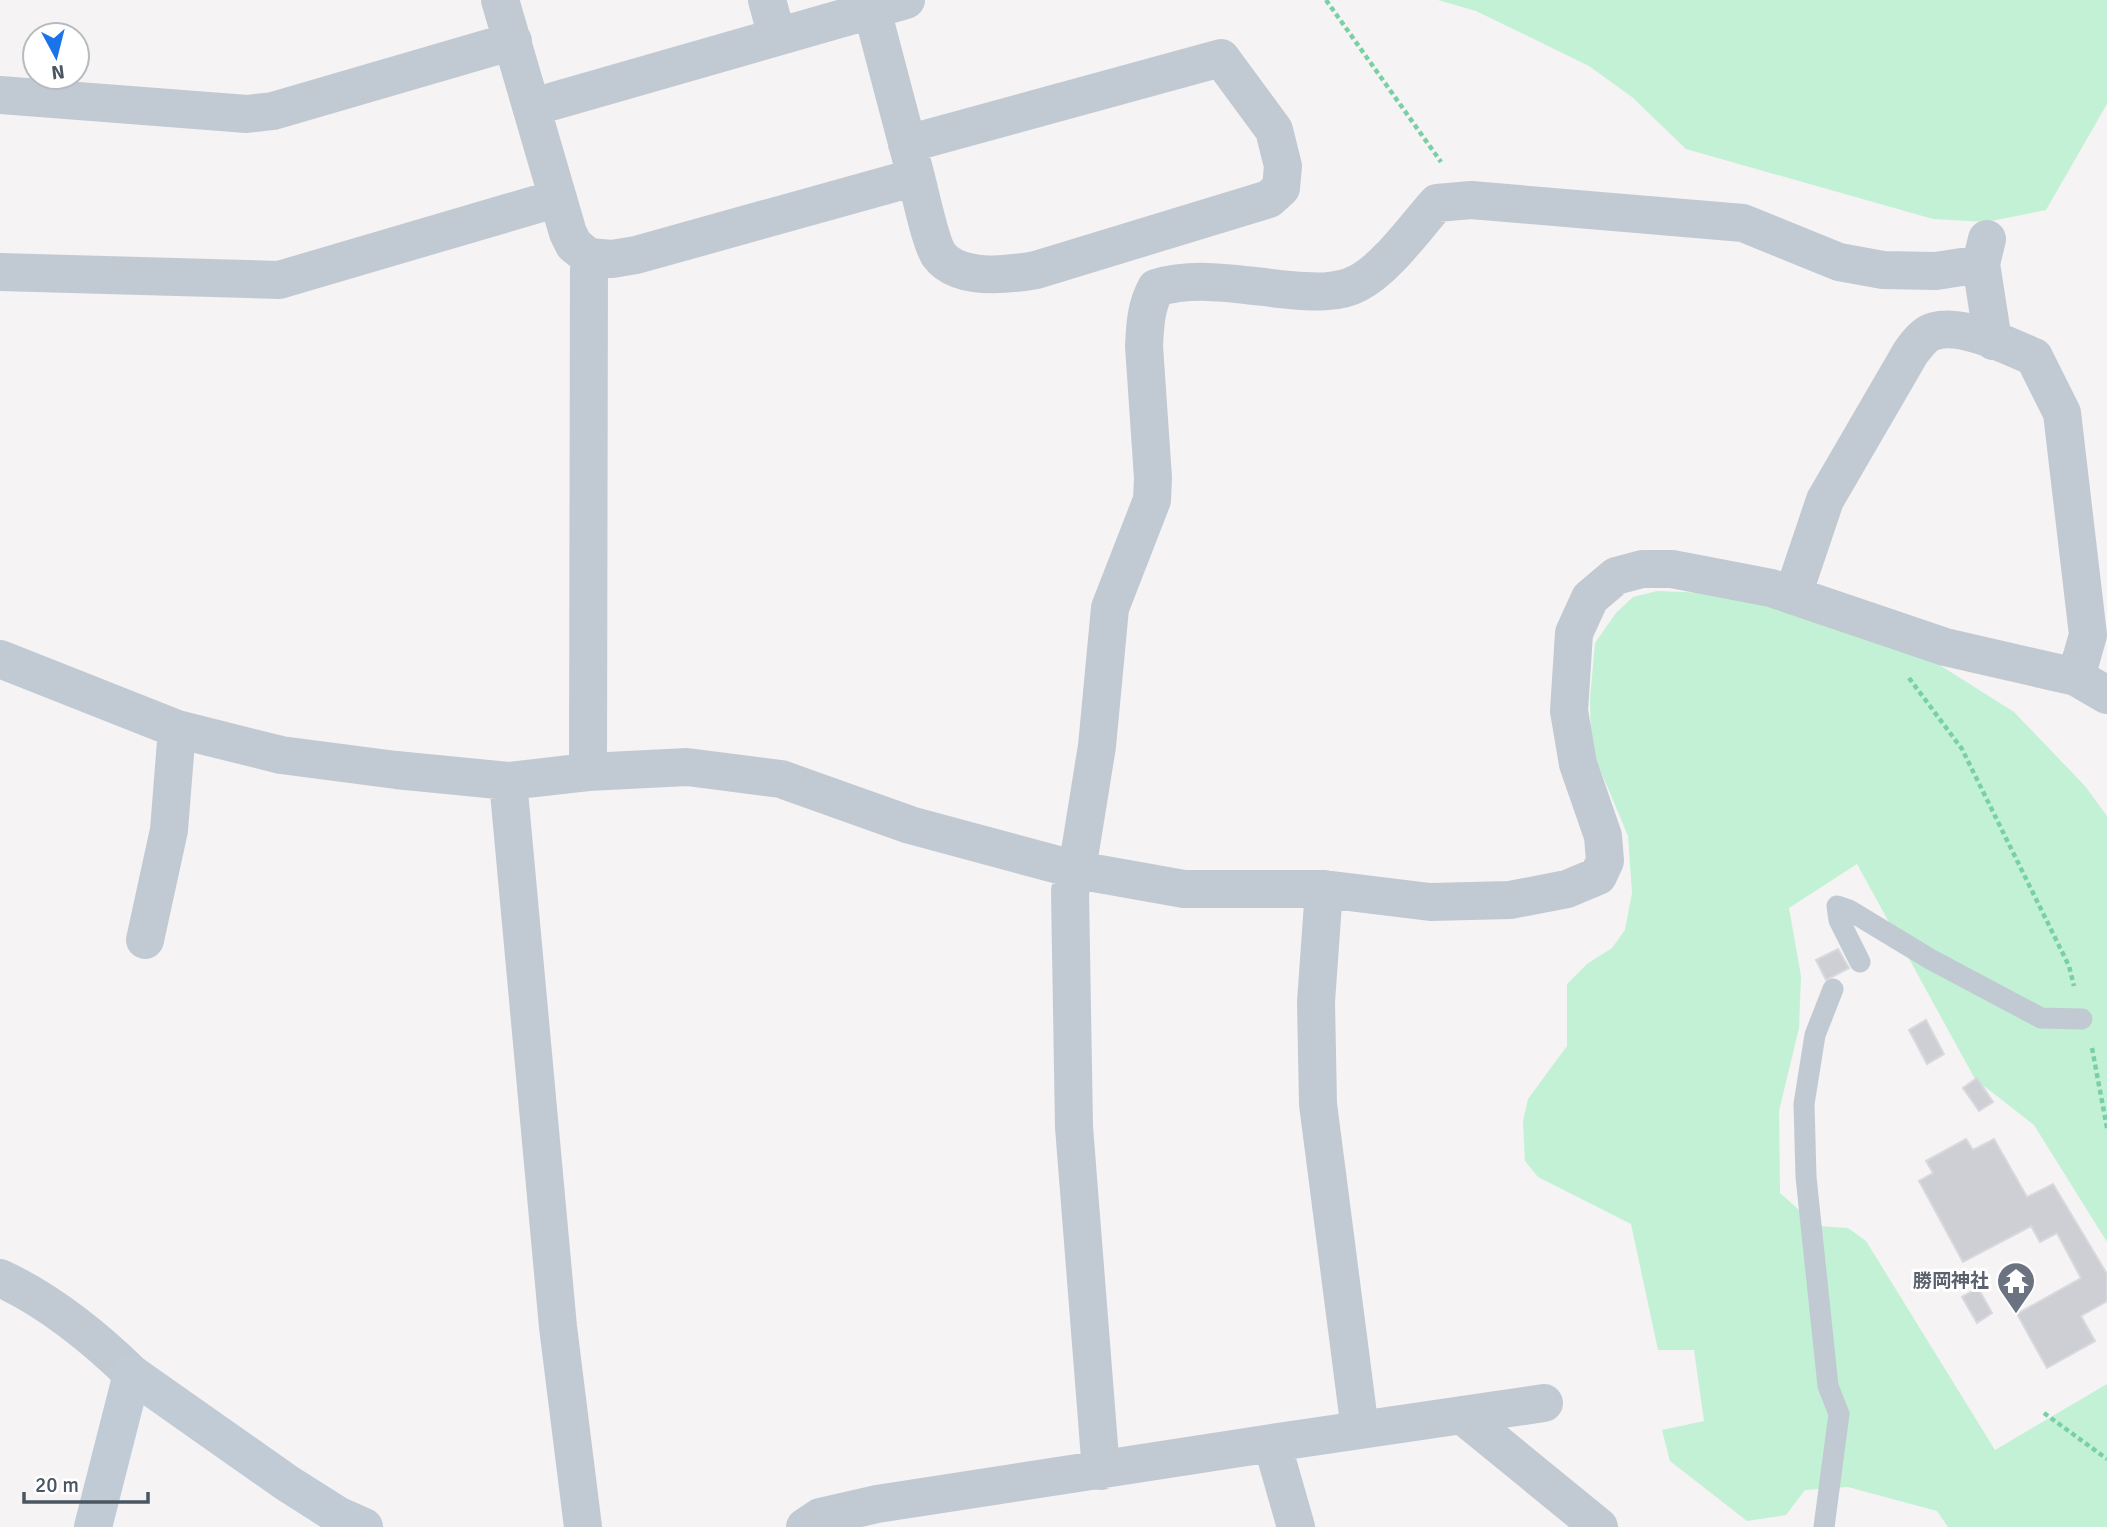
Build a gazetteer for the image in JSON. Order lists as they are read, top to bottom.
{
  "places": {
    "temple": ["勝岡神社"]
  },
  "scale_bar": "20 m",
  "north": "bottom"
}
